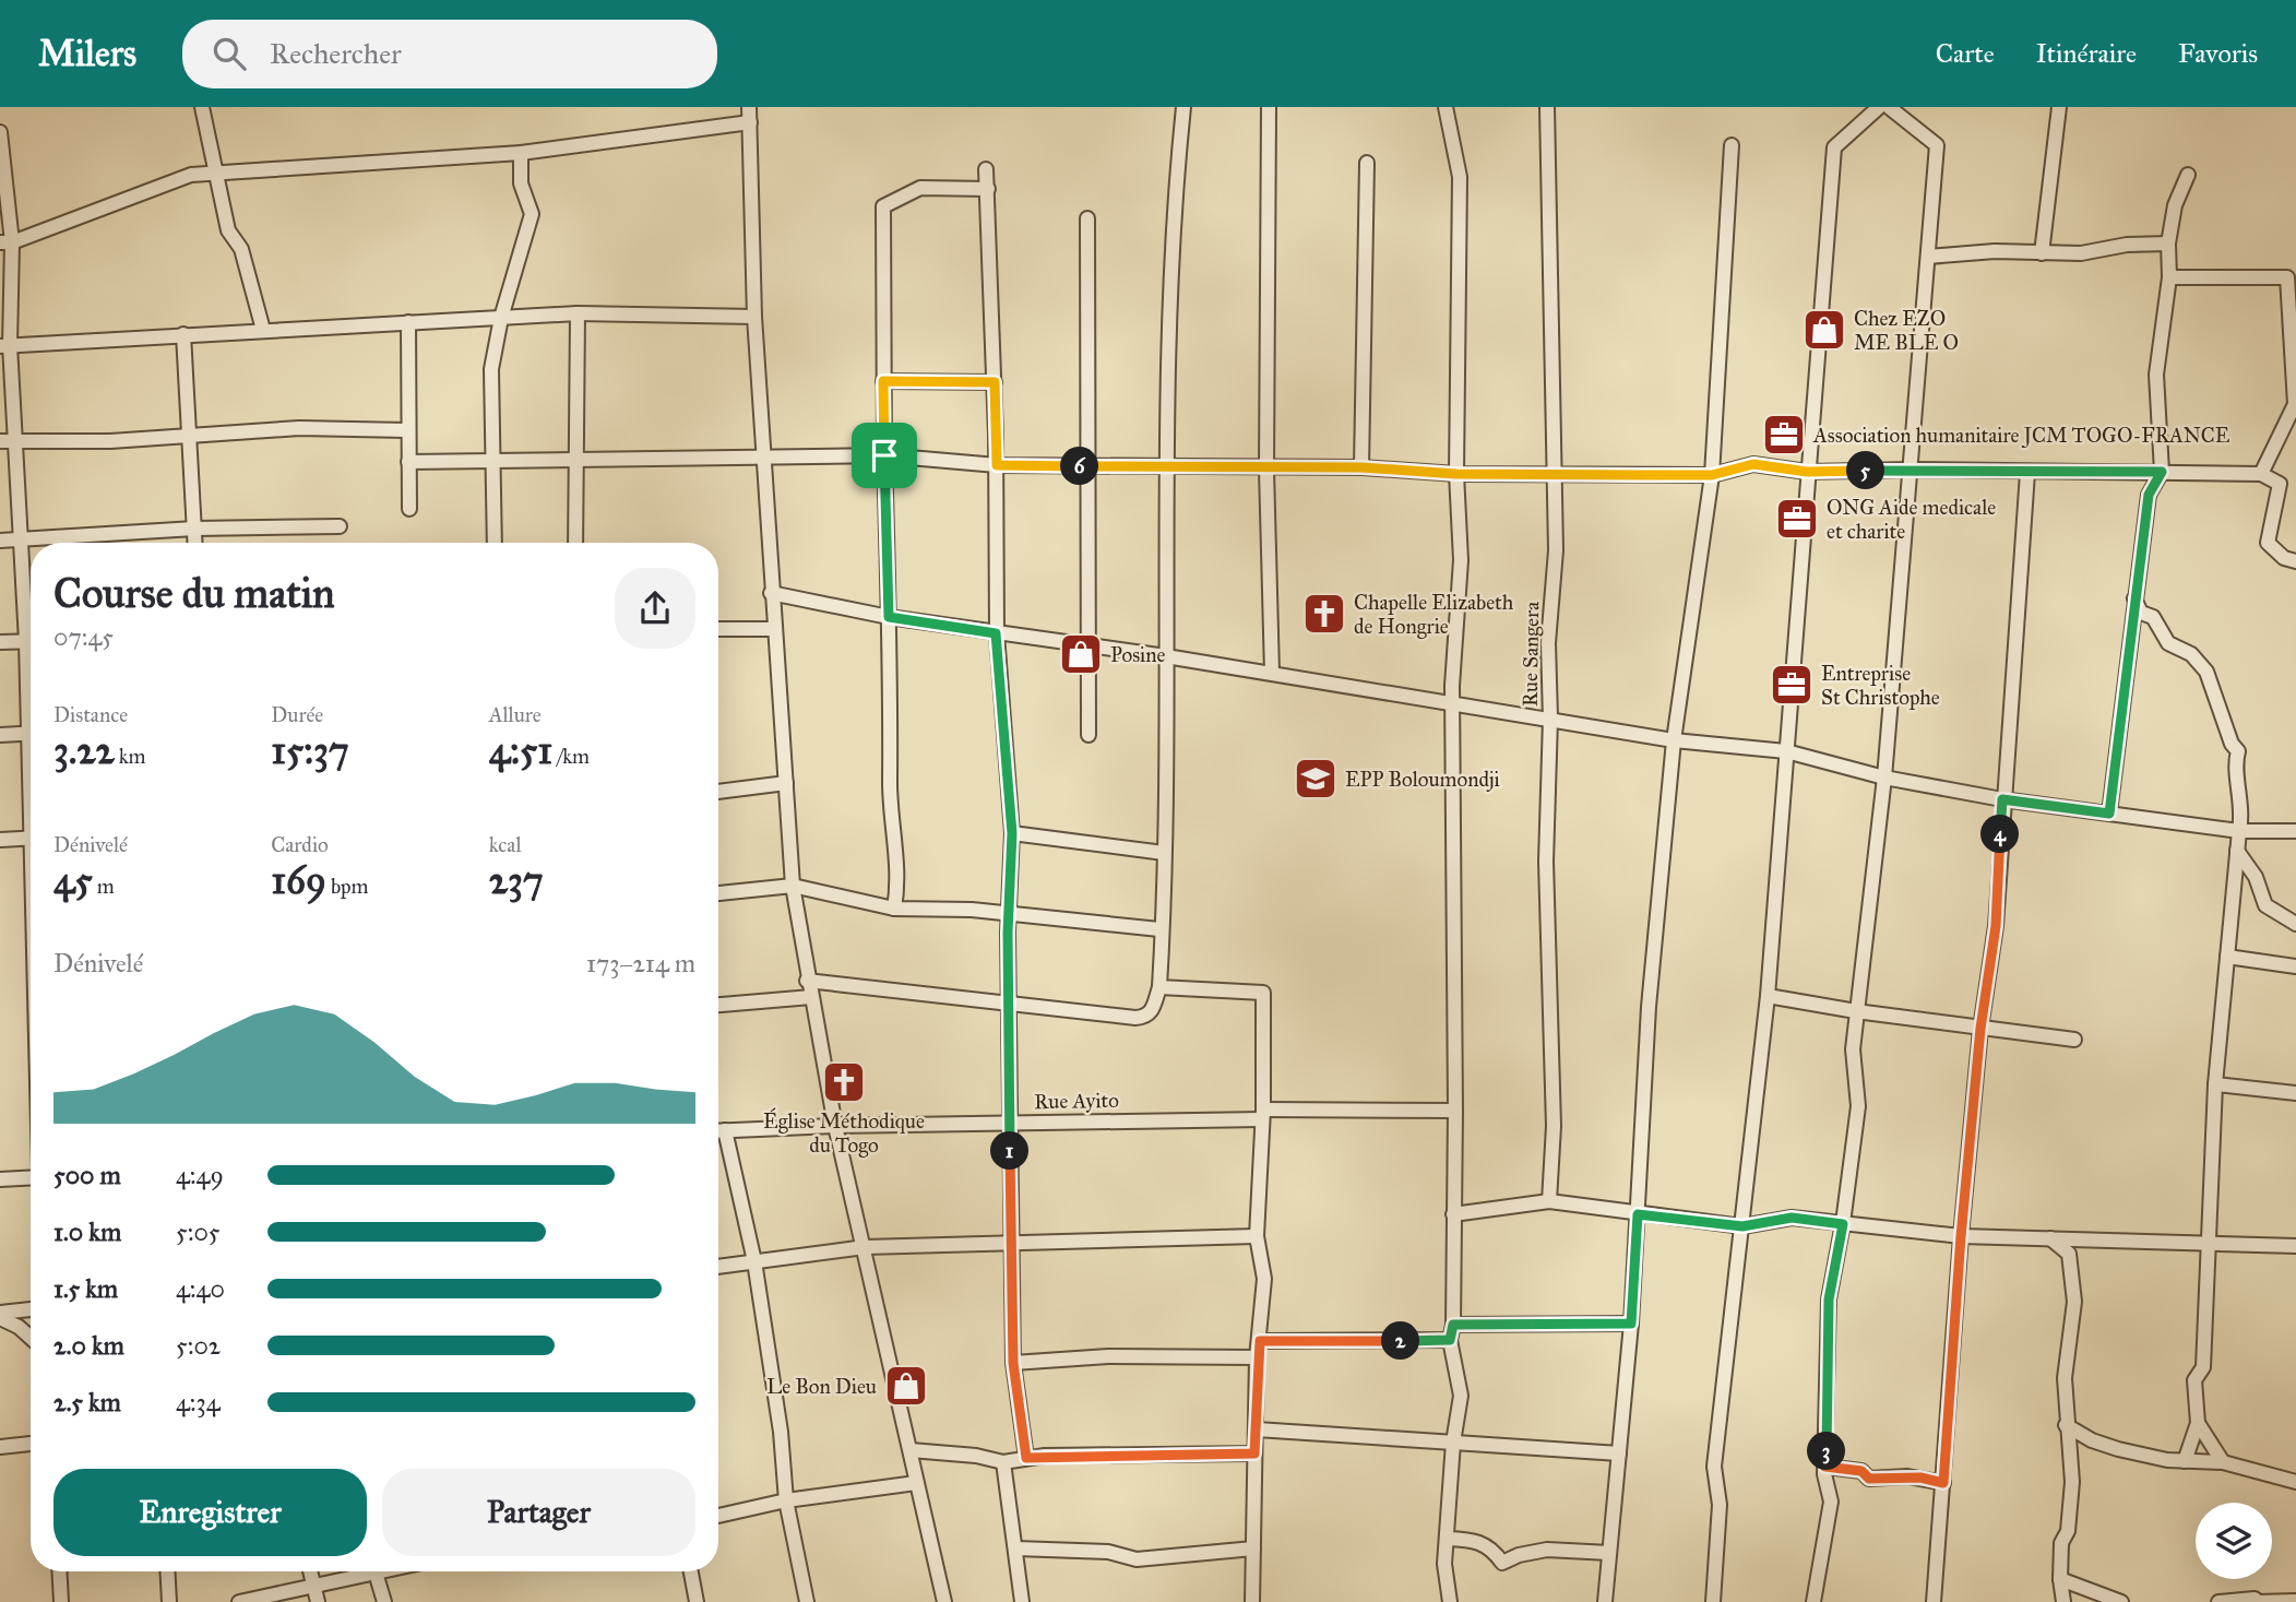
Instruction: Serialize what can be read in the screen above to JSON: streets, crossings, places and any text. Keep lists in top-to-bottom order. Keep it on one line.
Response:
{"streets":{"street":["Rue Sangera","Rue Ayito"]},"places":{"shop":["Chez EZO ME BLE O","Posine","Le Bon Dieu"],"office":["Association humanitaire JCM TOGO-FRANCE","ONG Aide medicale et charite","Entreprise St Christophe"],"church":["Chapelle Elizabeth de Hongrie","Église Méthodique du Togo"],"school or university":["EPP Boloumondji"]},"page":{"header":"Milers","search":"Rechercher","nav":["Carte","Itinéraire","Favoris"],"pins":["6","5","4","1","2","3"],"heading":["Course du matin","07:45"],"stats":[["Distance","3.22 km"],["Durée","15:37"],["Allure","4:51 /km"],["Dénivelé","45 m"],["Cardio","169 bpm"],["kcal","237"]],"chart":["Dénivelé","173–214 m"],"list":[{"name":"500 m","note":"4:49"},{"name":"1.0 km","note":"5:05"},{"name":"1.5 km","note":"4:40"},{"name":"2.0 km","note":"5:02"},{"name":"2.5 km","note":"4:34"}],"buttons":["Enregistrer","Partager"]}}
